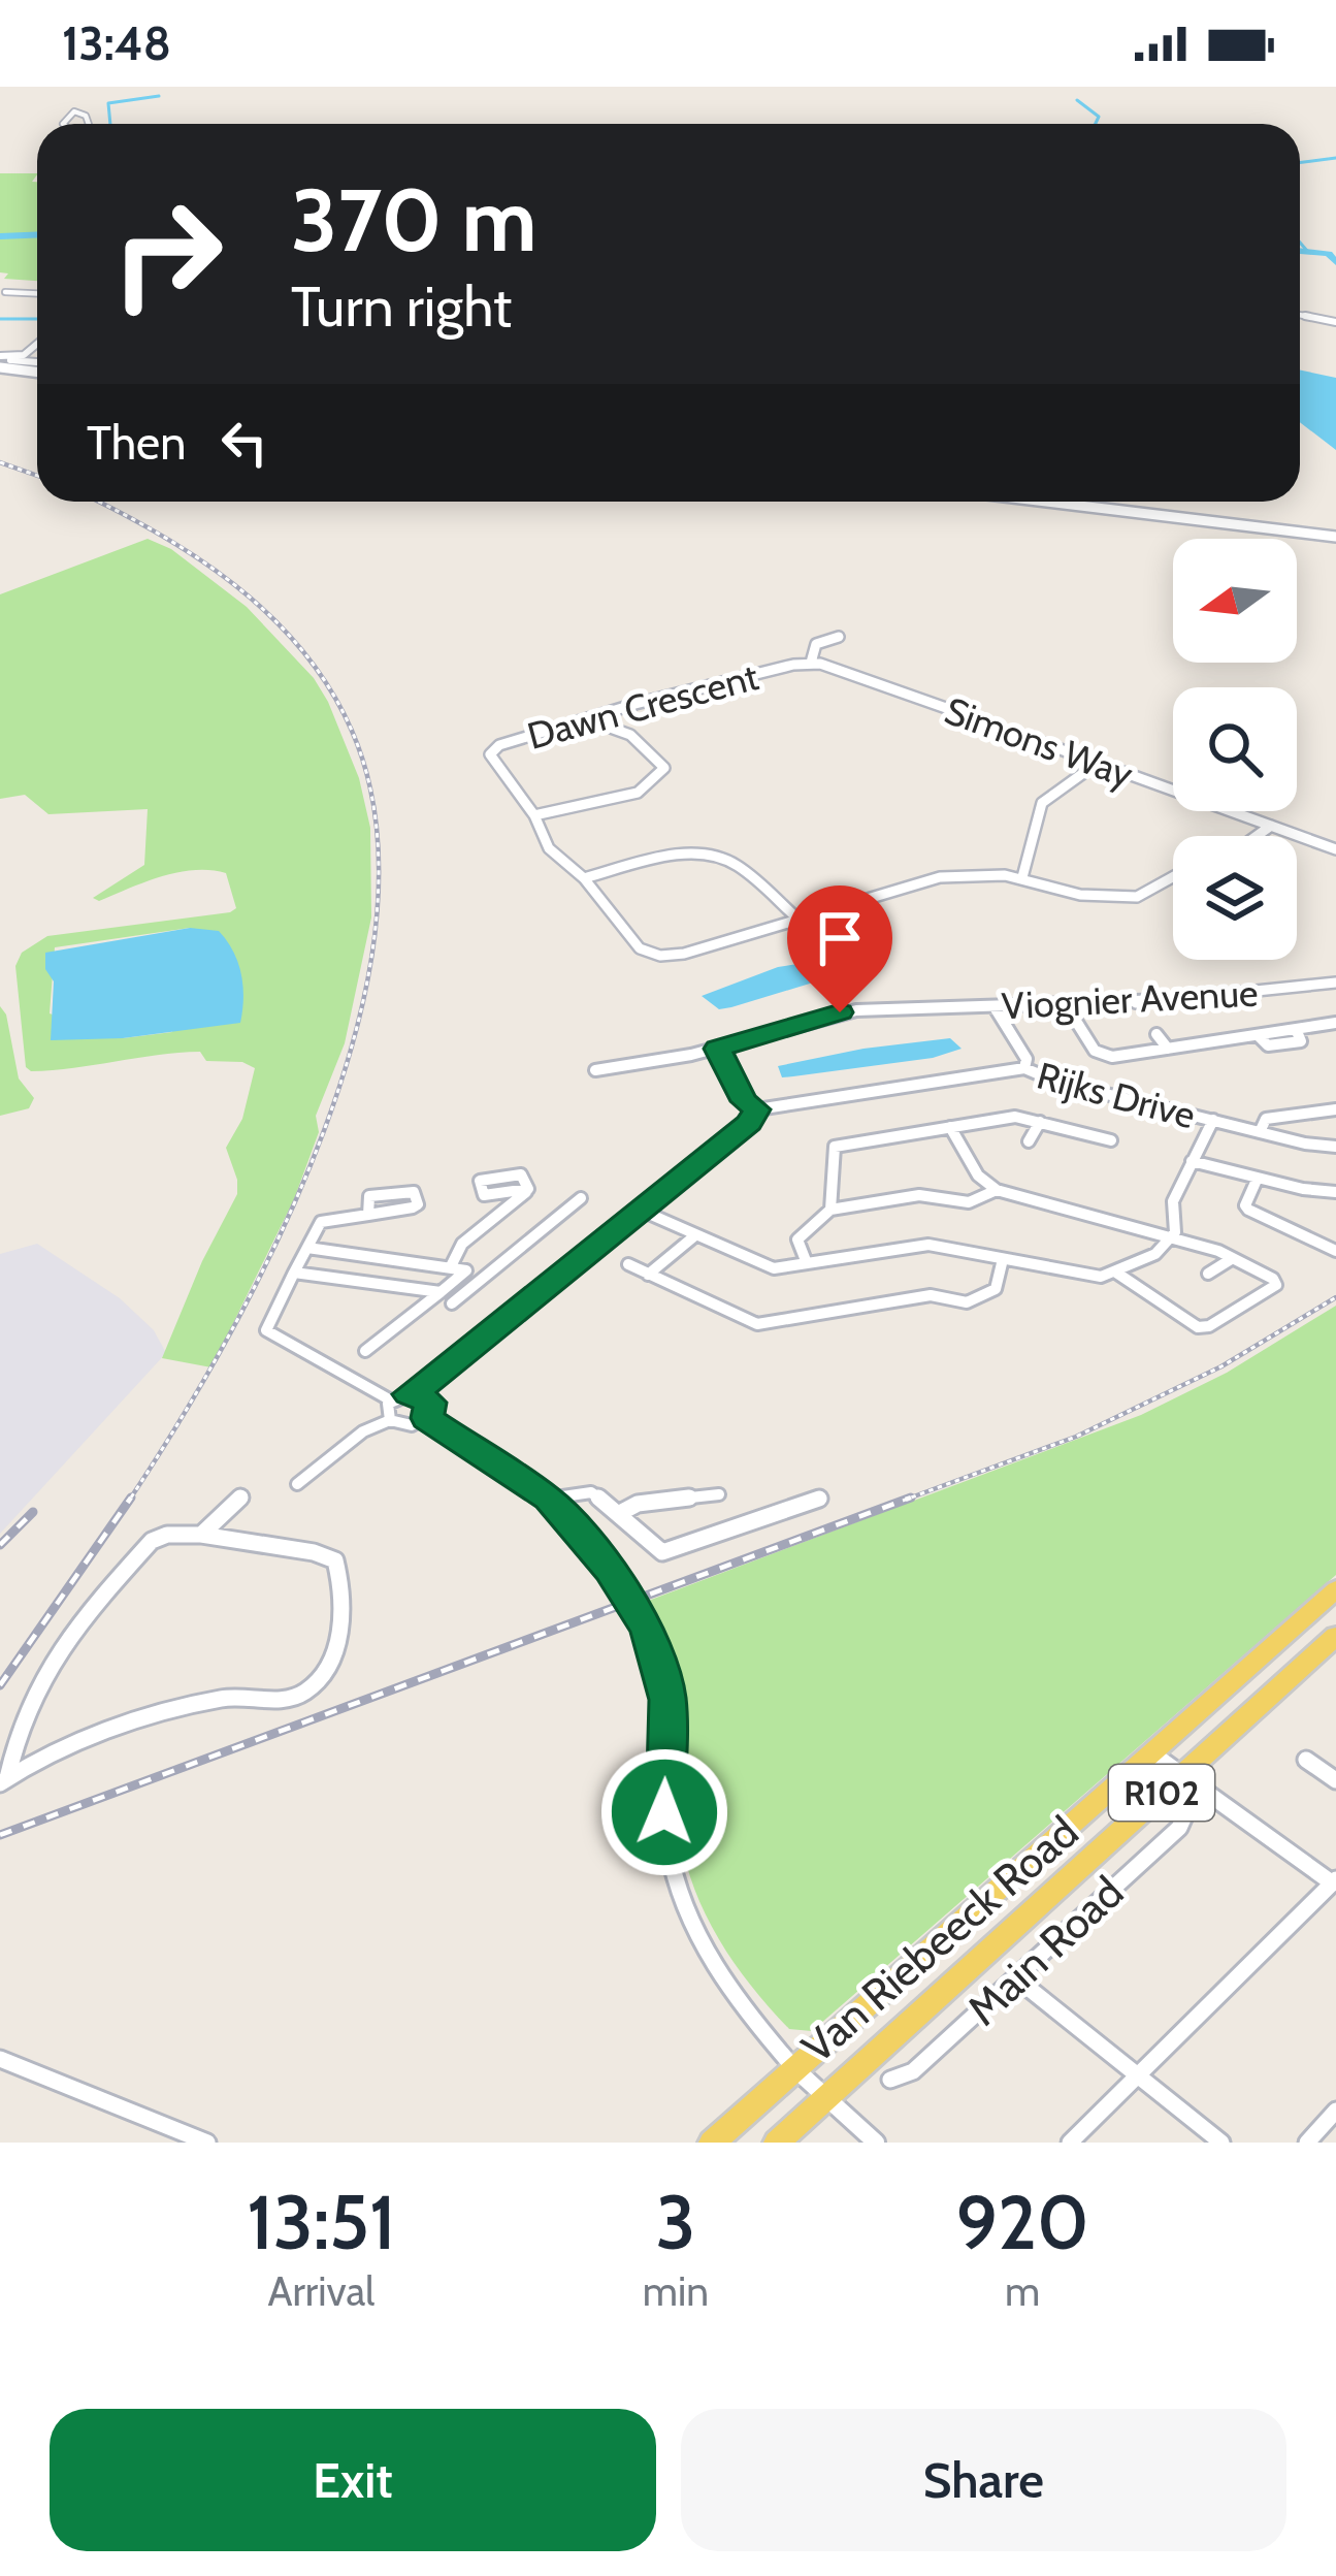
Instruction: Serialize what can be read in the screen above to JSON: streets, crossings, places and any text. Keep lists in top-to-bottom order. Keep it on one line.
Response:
{"streets":{"main road":["R102","Van Riebeeck Road"],"street":["Dawn Crescent","Simons Way","Viognier Avenue","Rijks Drive","Main Road"]},"crossings":[["Dawn Crescent","Simons Way"]],"north":"left","page":{"status":"13:48","turn":["370 m","Turn right"],"then":"Then","eta":["13:51","Arrival","3","min","920","m"],"buttons":["Exit","Share"]}}
